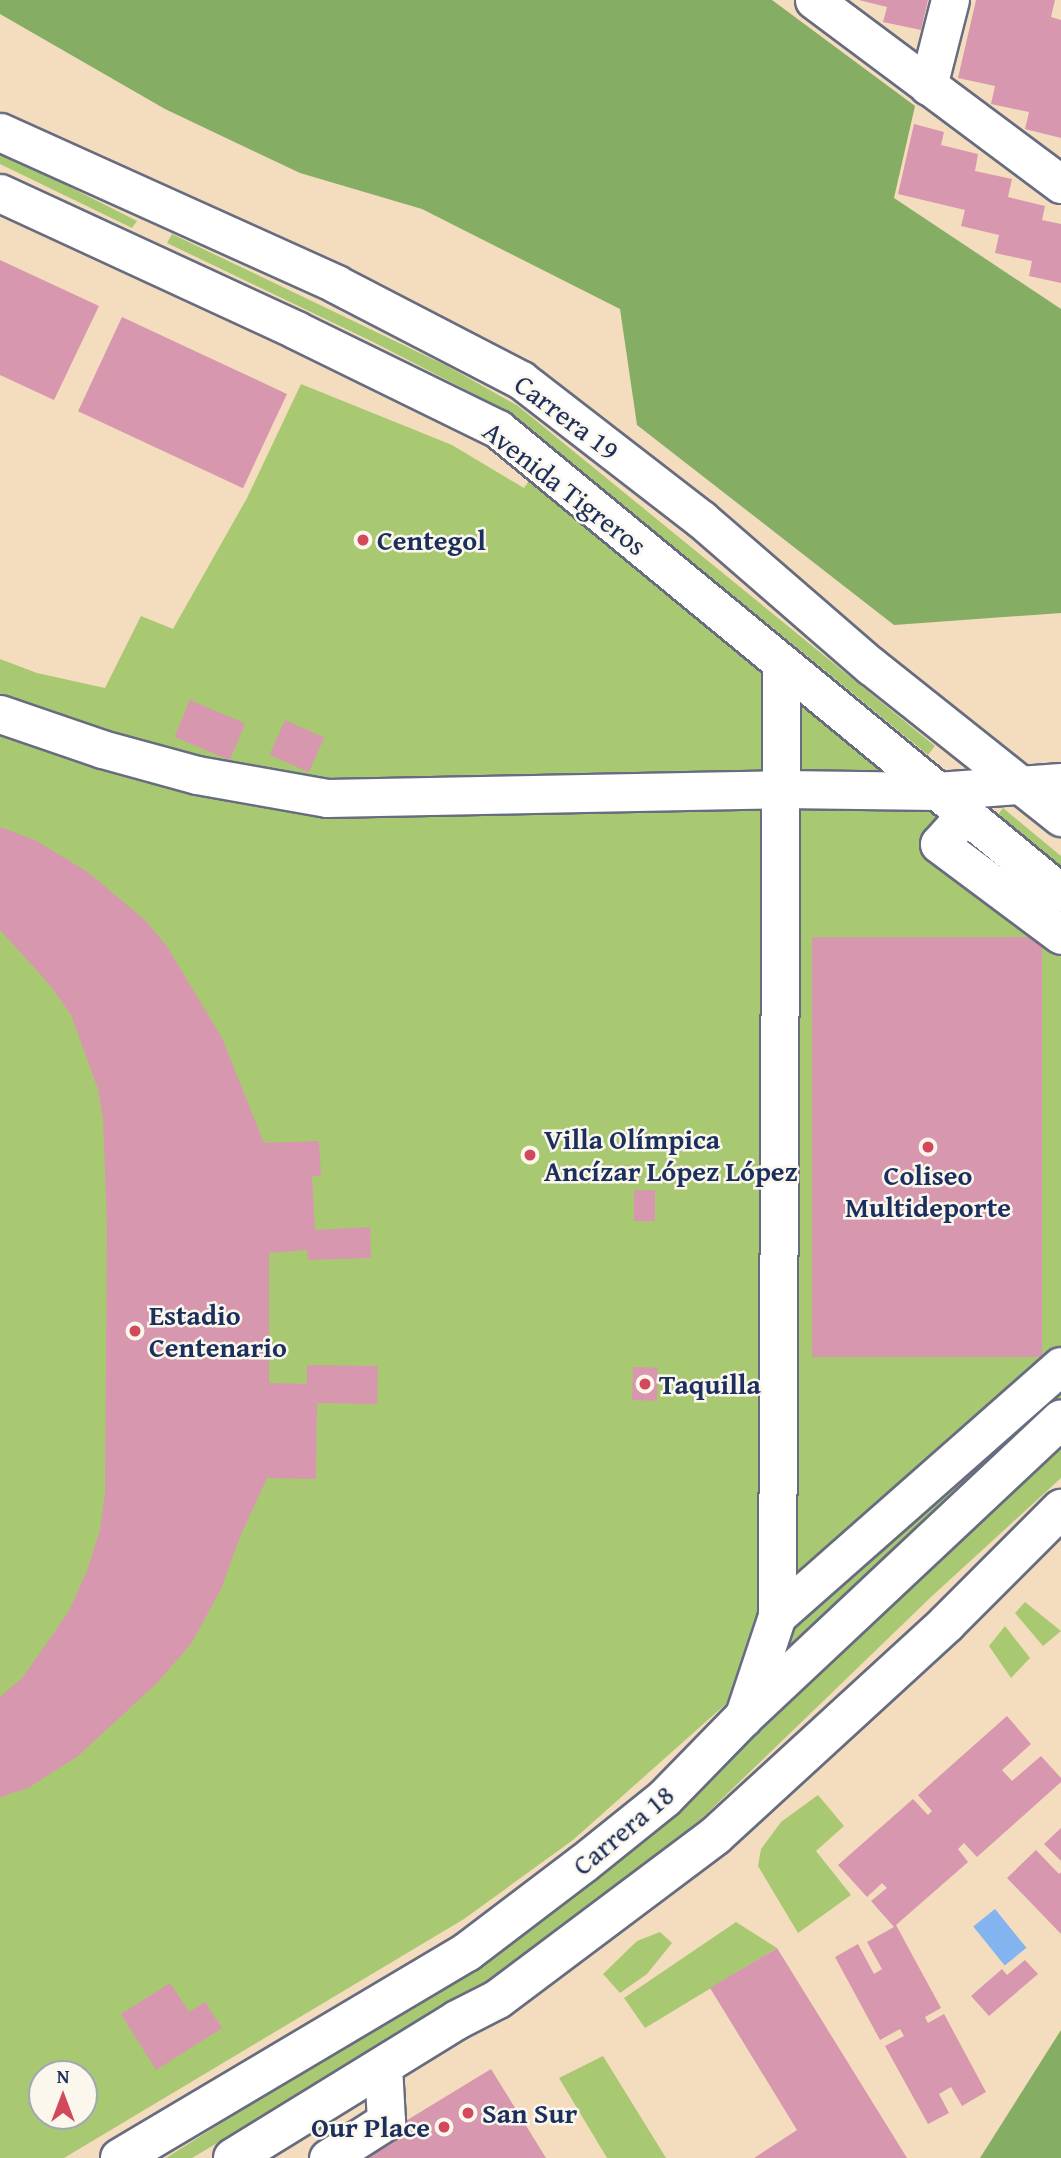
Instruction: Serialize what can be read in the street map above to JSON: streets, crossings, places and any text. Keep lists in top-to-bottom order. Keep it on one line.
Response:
{"streets":{"main road":["Carrera 18"],"street":["Carrera 19","Avenida Tigreros"]},"places":["Centegol","Coliseo Multideporte","Villa Olímpica Ancízar López López","Estadio Centenario","Taquilla","San Sur","Our Place"],"north":"top"}
